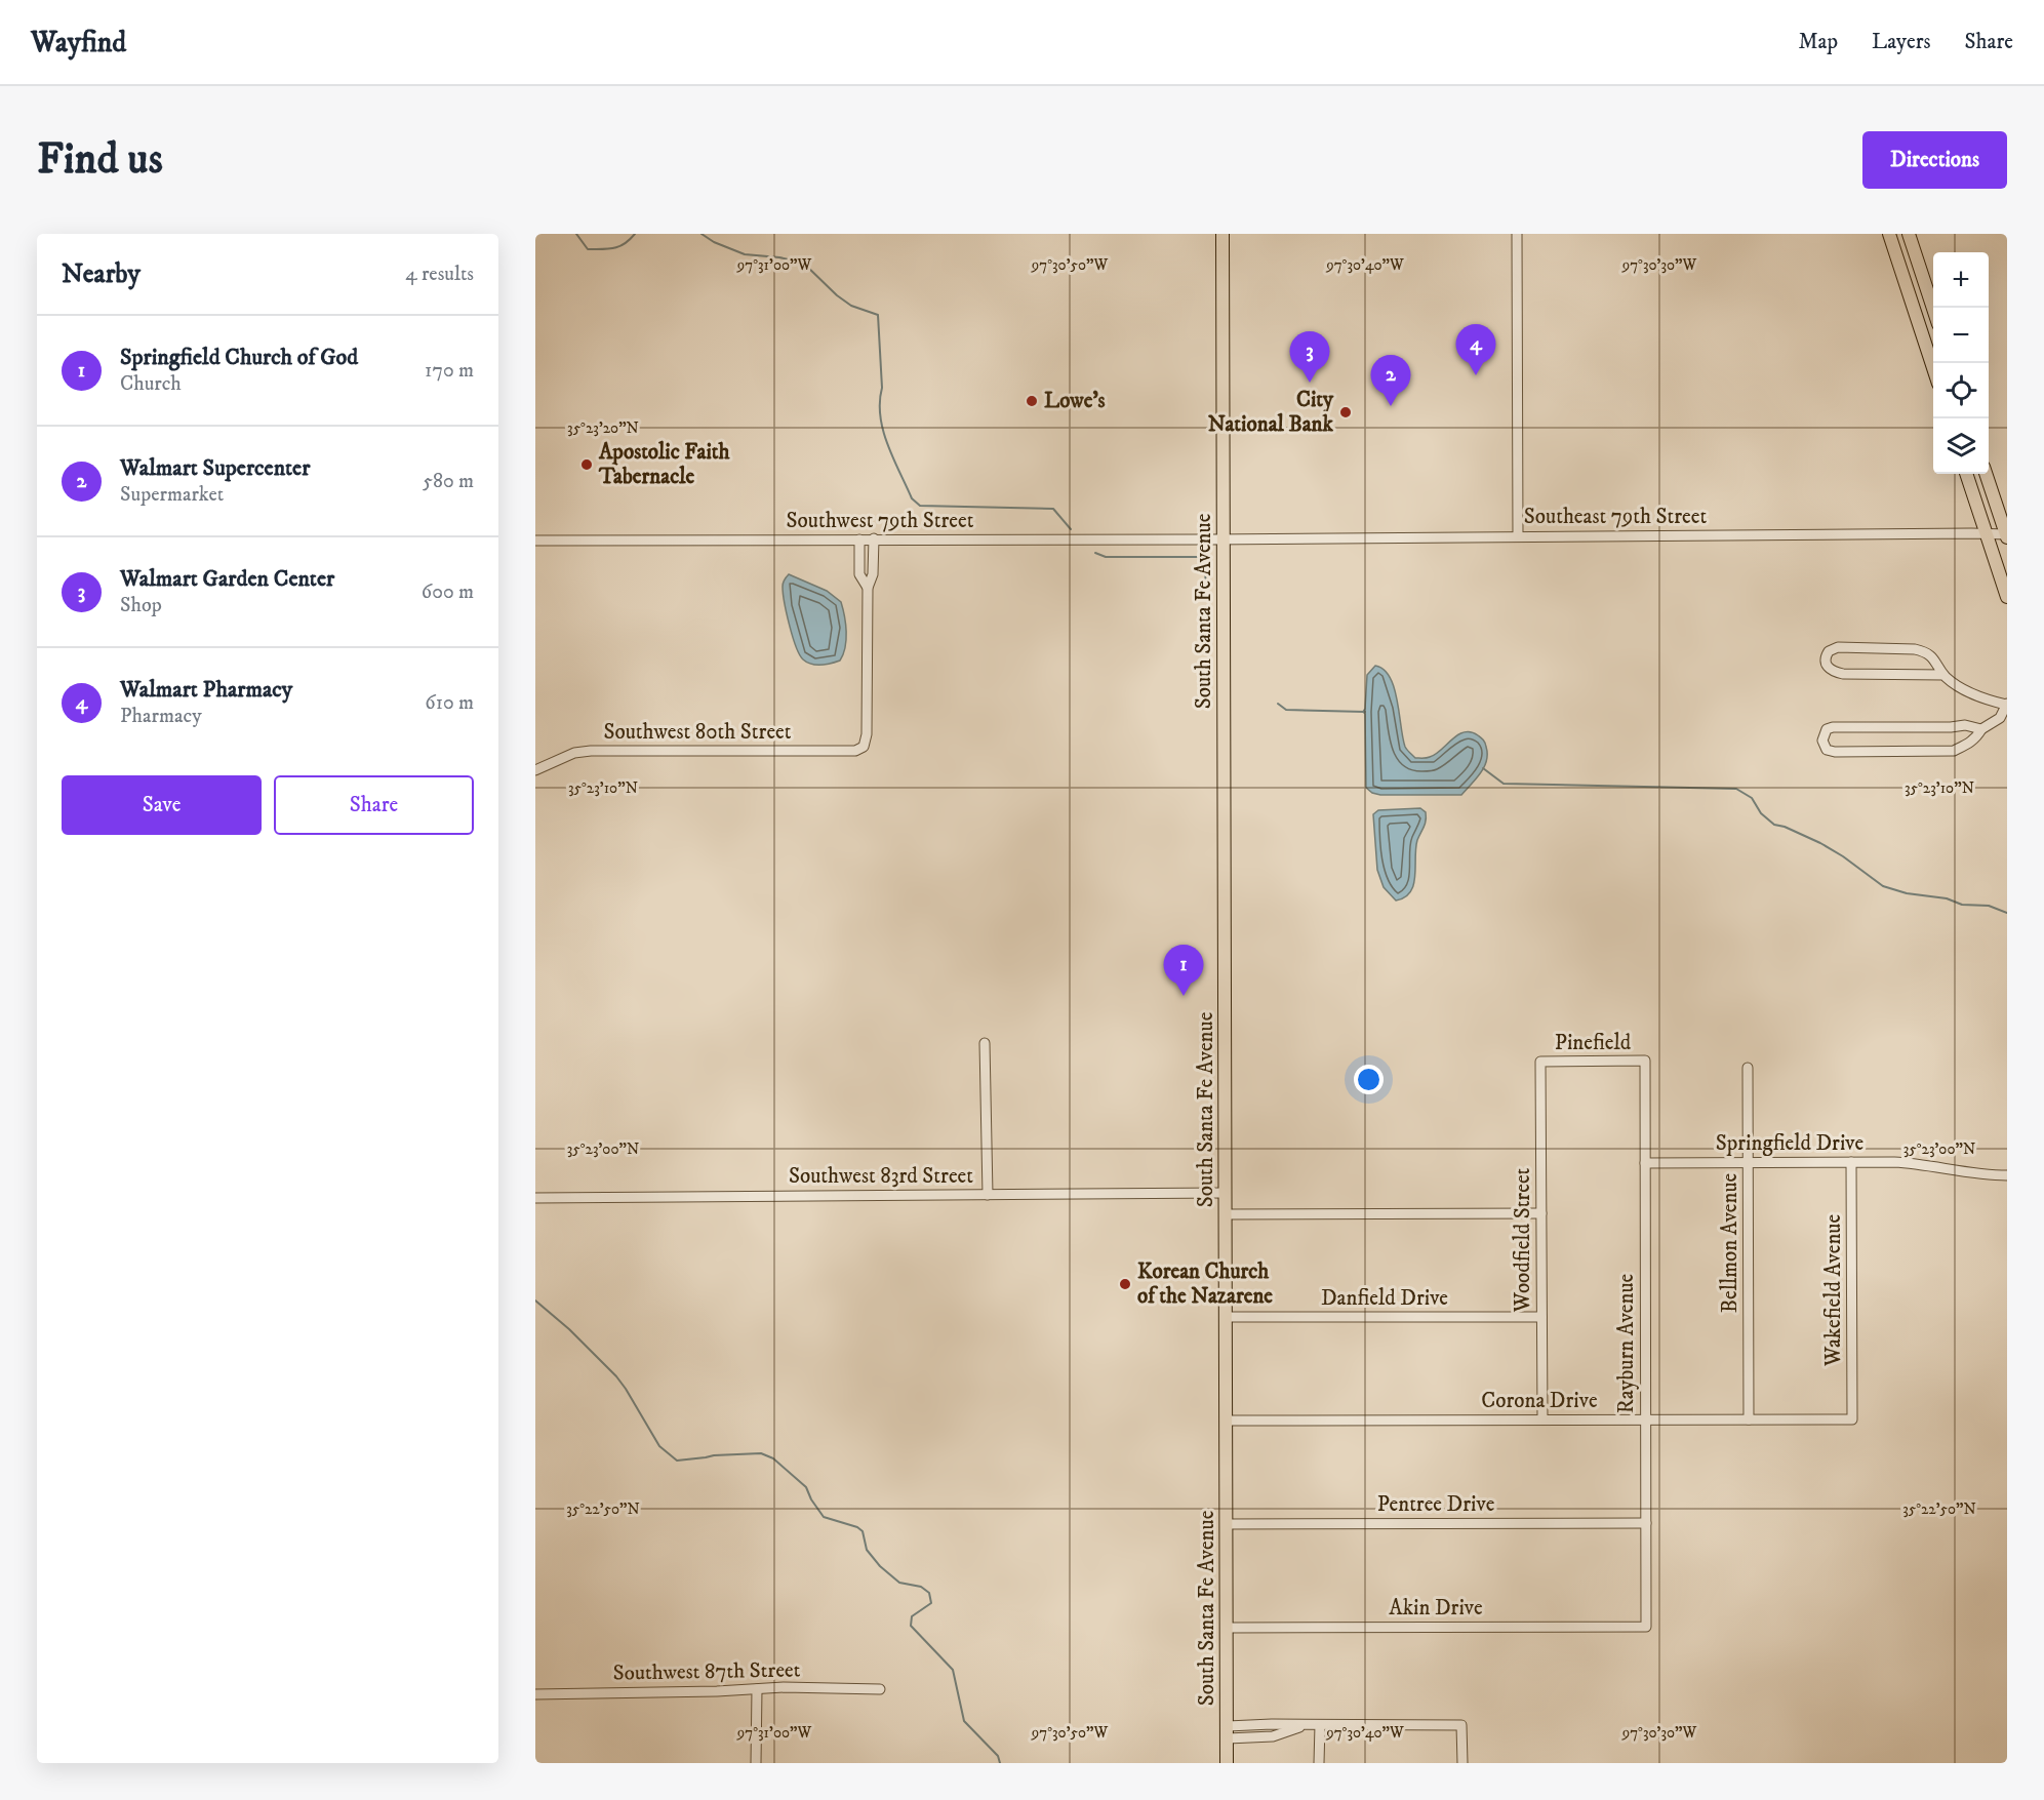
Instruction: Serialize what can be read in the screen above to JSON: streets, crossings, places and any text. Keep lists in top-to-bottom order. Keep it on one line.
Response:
{"streets":{"main road":["South Santa Fe Avenue"],"street":["Southeast 79th Street","Southwest 79th Street","Southwest 80th Street","Pinefield","Springfield Drive","Southwest 83rd Street","Woodfield Street","Bellmon Avenue","Wakefield Avenue","Danfield Drive","Rayburn Avenue","Corona Drive","Pentree Drive","Akin Drive","Southwest 87th Street"]},"crossings":[["Southeast 79th Street","Southwest 79th Street"],["Southeast 79th Street","South Santa Fe Avenue"],["Southwest 79th Street","South Santa Fe Avenue"],["South Santa Fe Avenue","Southwest 83rd Street"],["South Santa Fe Avenue","Danfield Drive"],["South Santa Fe Avenue","Corona Drive"],["South Santa Fe Avenue","Pentree Drive"],["South Santa Fe Avenue","Akin Drive"],["Pinefield","Woodfield Street"],["Pinefield","Rayburn Avenue"],["Springfield Drive","Bellmon Avenue"],["Springfield Drive","Wakefield Avenue"],["Springfield Drive","Rayburn Avenue"],["Woodfield Street","Danfield Drive"],["Woodfield Street","Corona Drive"],["Bellmon Avenue","Corona Drive"],["Wakefield Avenue","Corona Drive"],["Rayburn Avenue","Corona Drive"],["Rayburn Avenue","Pentree Drive"],["Rayburn Avenue","Akin Drive"]],"places":["Lowe's","City National Bank","Apostolic Faith Tabernacle","Korean Church of the Nazarene"],"page":{"header":"Wayfind","nav":["Map","Layers","Share"],"buttons":["Directions",["Save","Share"]],"title":"Find us","heading":["Nearby","4 results"],"map_buttons":["+","−"],"list":[{"mark":"1","name":"Springfield Church of God","note":"Church","value":"170 m"},{"mark":"2","name":"Walmart Supercenter","note":"Supermarket","value":"580 m"},{"mark":"3","name":"Walmart Garden Center","note":"Shop","value":"600 m"},{"mark":"4","name":"Walmart Pharmacy","note":"Pharmacy","value":"610 m"}],"pins":["4","3","2","1"]},"coordinates":["97°31'00\"W","97°30'50\"W","97°30'40\"W","97°30'30\"W","35°23'20\"N","35°23'10\"N","35°23'00\"N","35°22'50\"N"]}
